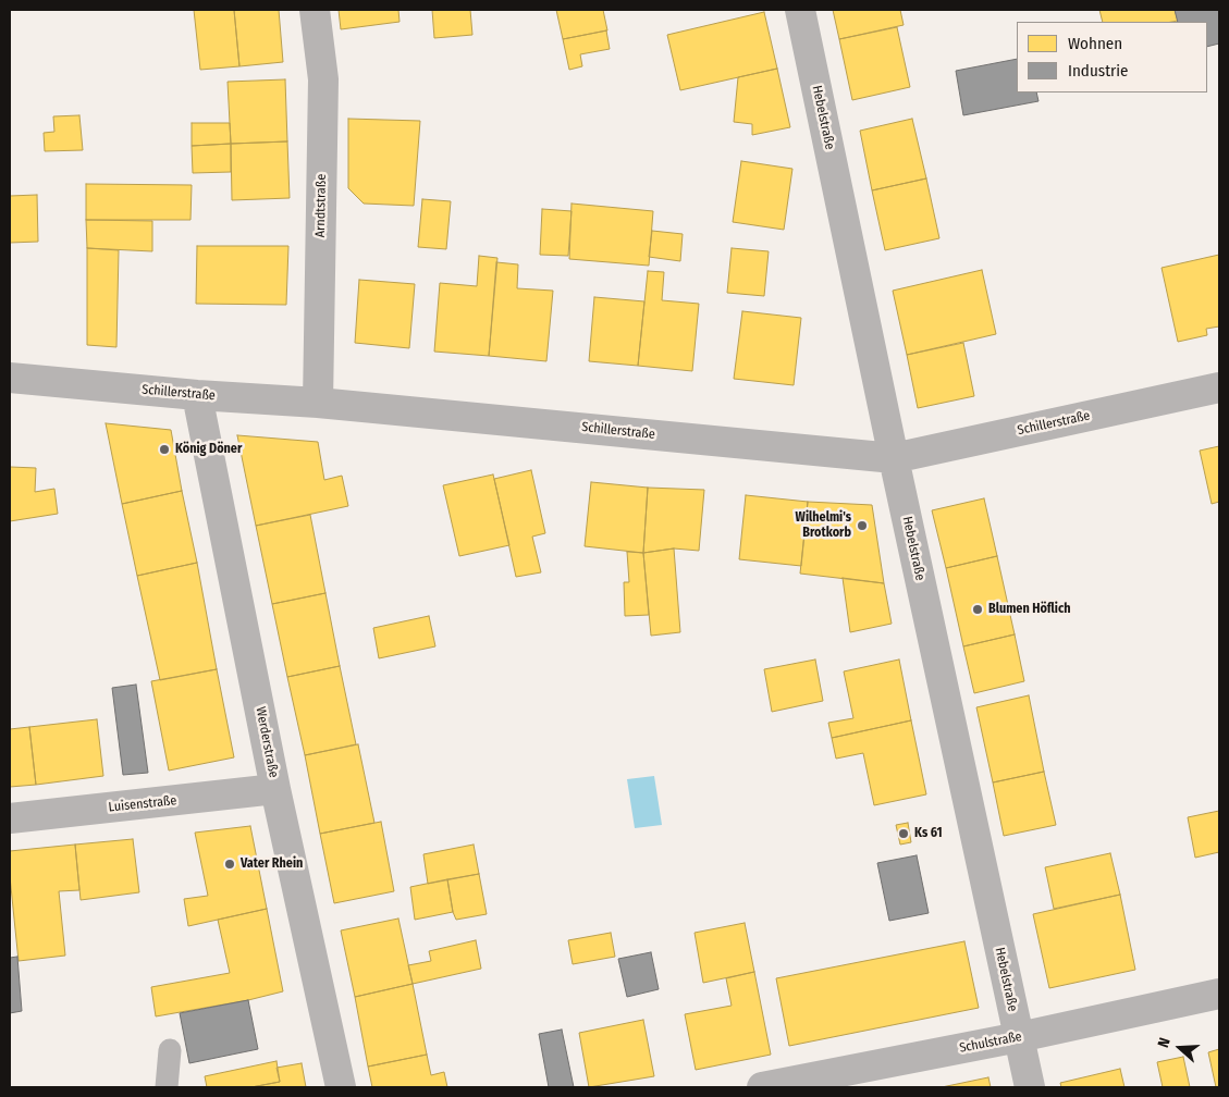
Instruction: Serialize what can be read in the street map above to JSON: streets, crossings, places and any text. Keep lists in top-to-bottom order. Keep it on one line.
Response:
{"streets":{"street":["Hebelstraße","Arndtstraße","Schillerstraße","Werderstraße","Luisenstraße","Schulstraße"]},"crossings":[["Hebelstraße","Schillerstraße"],["Hebelstraße","Schulstraße"],["Arndtstraße","Schillerstraße"],["Schillerstraße","Werderstraße"],["Werderstraße","Luisenstraße"]],"places":["König Döner","Wilhelmi's Brotkorb","Blumen Höflich","Ks 61","Vater Rhein"],"legend":["Wohnen","Industrie"],"north":"left"}
